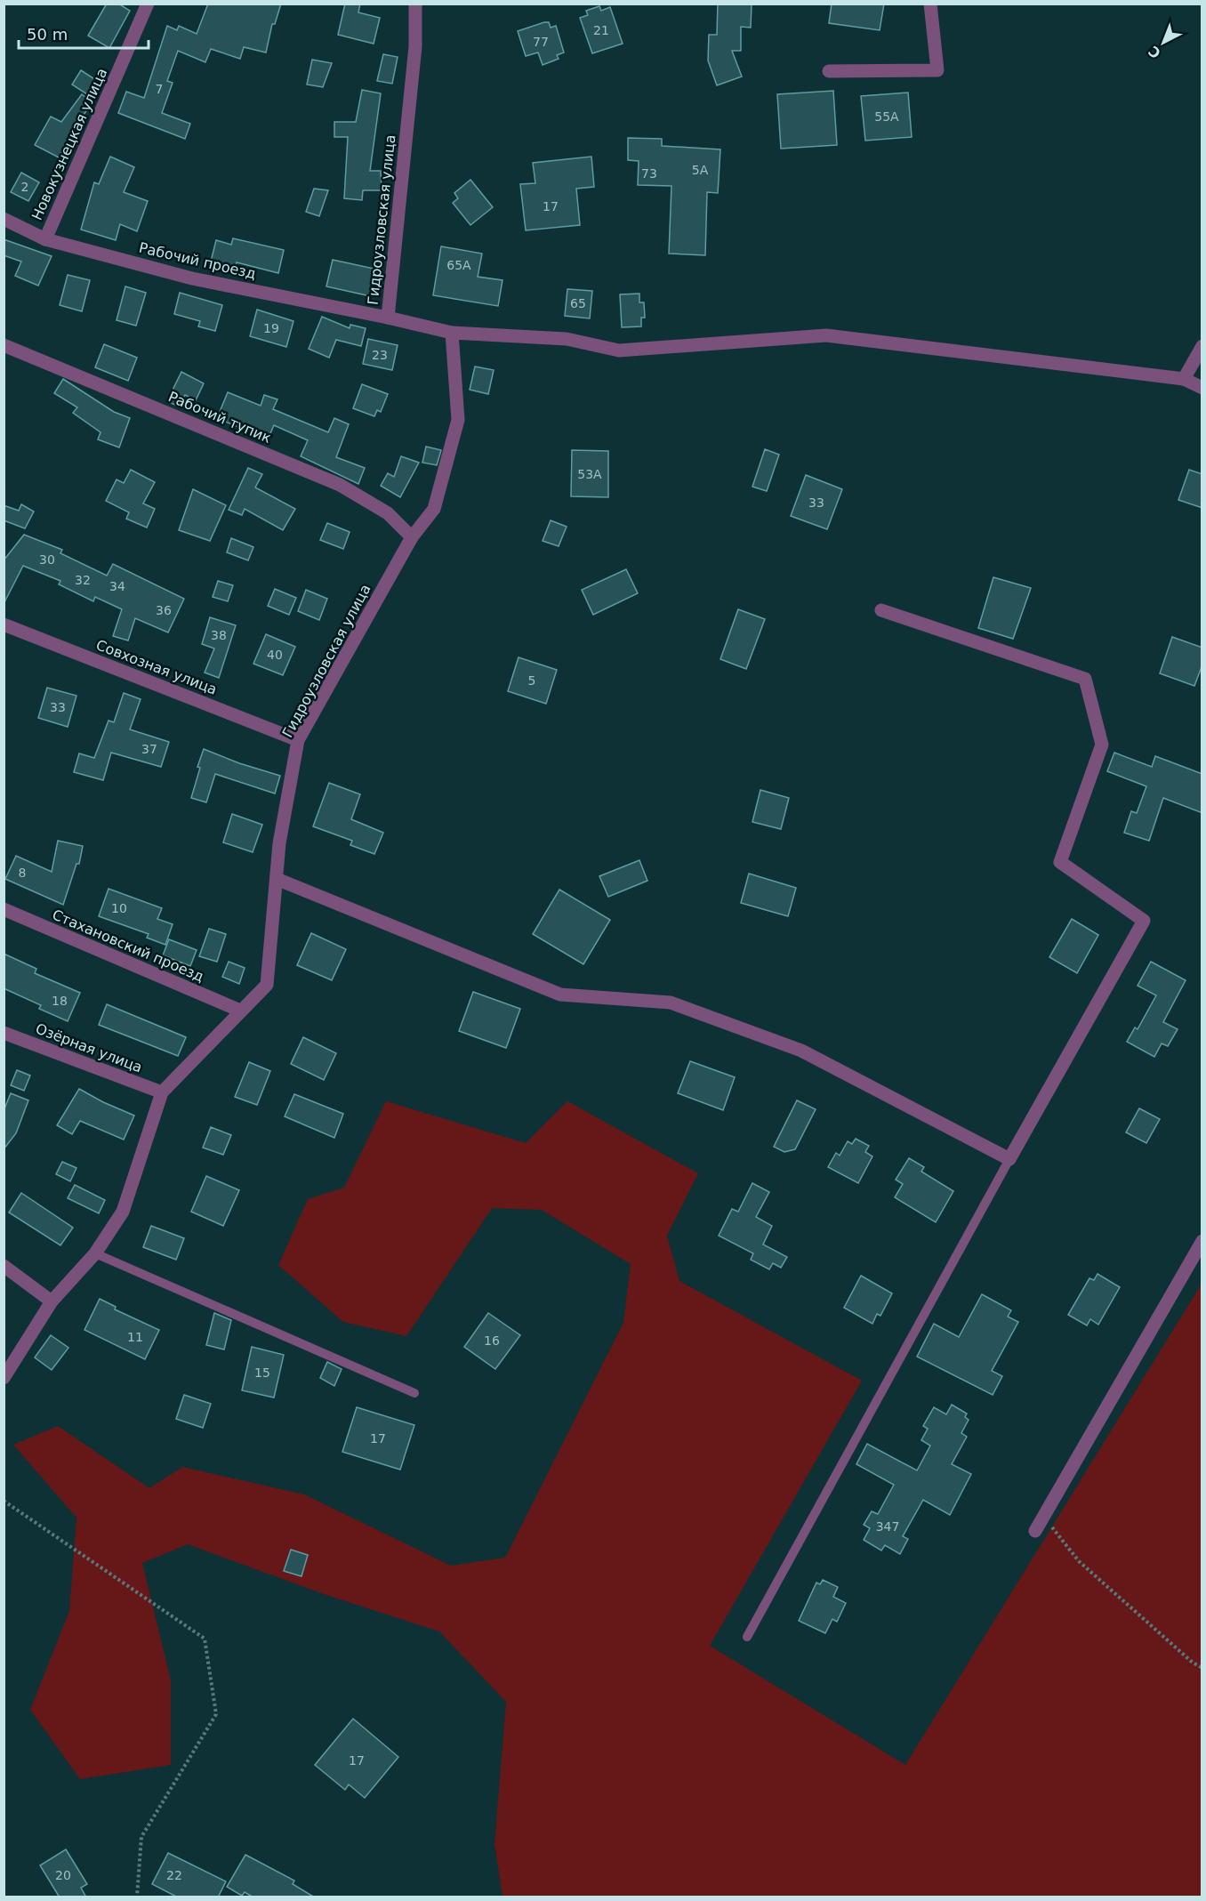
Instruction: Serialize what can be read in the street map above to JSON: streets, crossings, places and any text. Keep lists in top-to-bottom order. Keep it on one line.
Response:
{"streets":{"street":["Новокузнецкая улица","Гидроузловская улица","Рабочий проезд","Рабочий тупик","Совхозная улица","Стахановский проезд","Озёрная улица"]},"crossings":[["Новокузнецкая улица","Рабочий проезд"],["Гидроузловская улица","Рабочий проезд"],["Гидроузловская улица","Рабочий тупик"],["Гидроузловская улица","Совхозная улица"],["Гидроузловская улица","Стахановский проезд"],["Гидроузловская улица","Озёрная улица"]],"house_numbers":["21","77","7","55А","5А","73","2","17","65А","65","19","23","53А","33","30","32","34","36","38","40","5","33","37","8","10","18","11","16","15","17","347","17","20","22"],"scale_bar":"50 m","north":"bottom left"}
